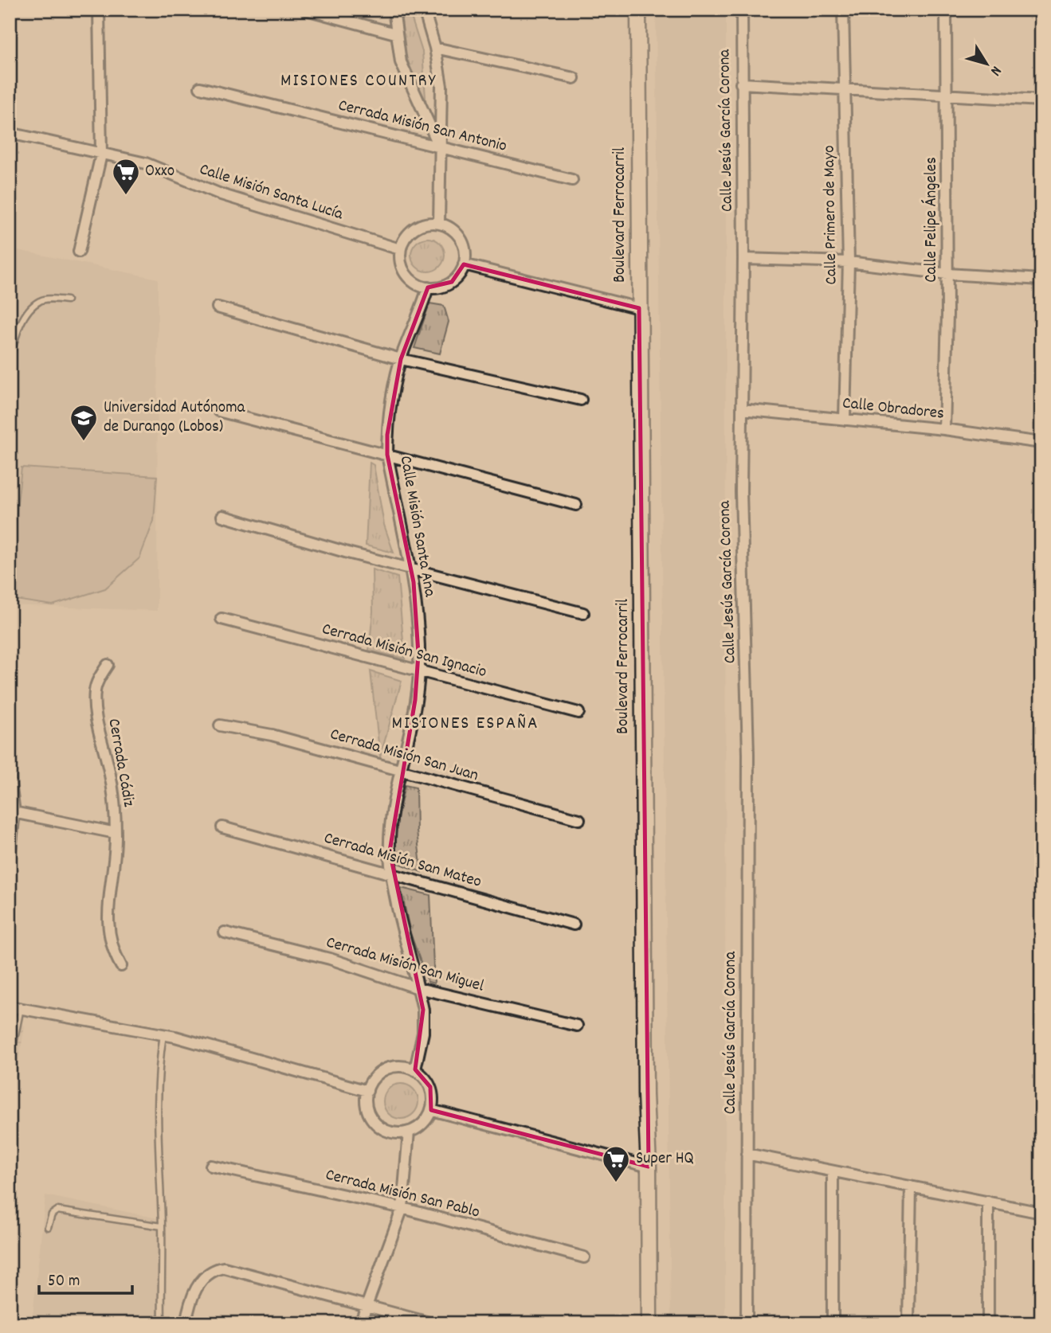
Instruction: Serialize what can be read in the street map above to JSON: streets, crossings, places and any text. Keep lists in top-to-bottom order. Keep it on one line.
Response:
{"streets":{"main road":["Boulevard Ferrocarril"],"street":["Cerrada Misión San Antonio","Calle Jesús García Corona","Calle Misión Santa Lucía","Calle Primero de Mayo","Calle Felipe Ángeles","Calle Obradores","Calle Misión Santa Ana","Cerrada Misión San Ignacio","Cerrada Misión San Juan","Cerrada Cádiz","Cerrada Misión San Mateo","Cerrada Misión San Miguel","Cerrada Misión San Pablo"]},"crossings":[["Calle Jesús García Corona","Calle Obradores"],["Calle Misión Santa Lucía","Calle Misión Santa Ana"],["Calle Primero de Mayo","Calle Obradores"],["Calle Felipe Ángeles","Calle Obradores"],["Calle Misión Santa Ana","Cerrada Misión San Ignacio"],["Calle Misión Santa Ana","Cerrada Misión San Juan"],["Calle Misión Santa Ana","Cerrada Misión San Mateo"],["Calle Misión Santa Ana","Cerrada Misión San Miguel"]],"districts":["MISIONES COUNTRY","MISIONES ESPAÑA"],"places":{"supermarket":["Oxxo","Super HQ"],"school or university":["Universidad Autónoma de Durango (Lobos)"]},"scale_bar":"50 m","north":"bottom right"}
